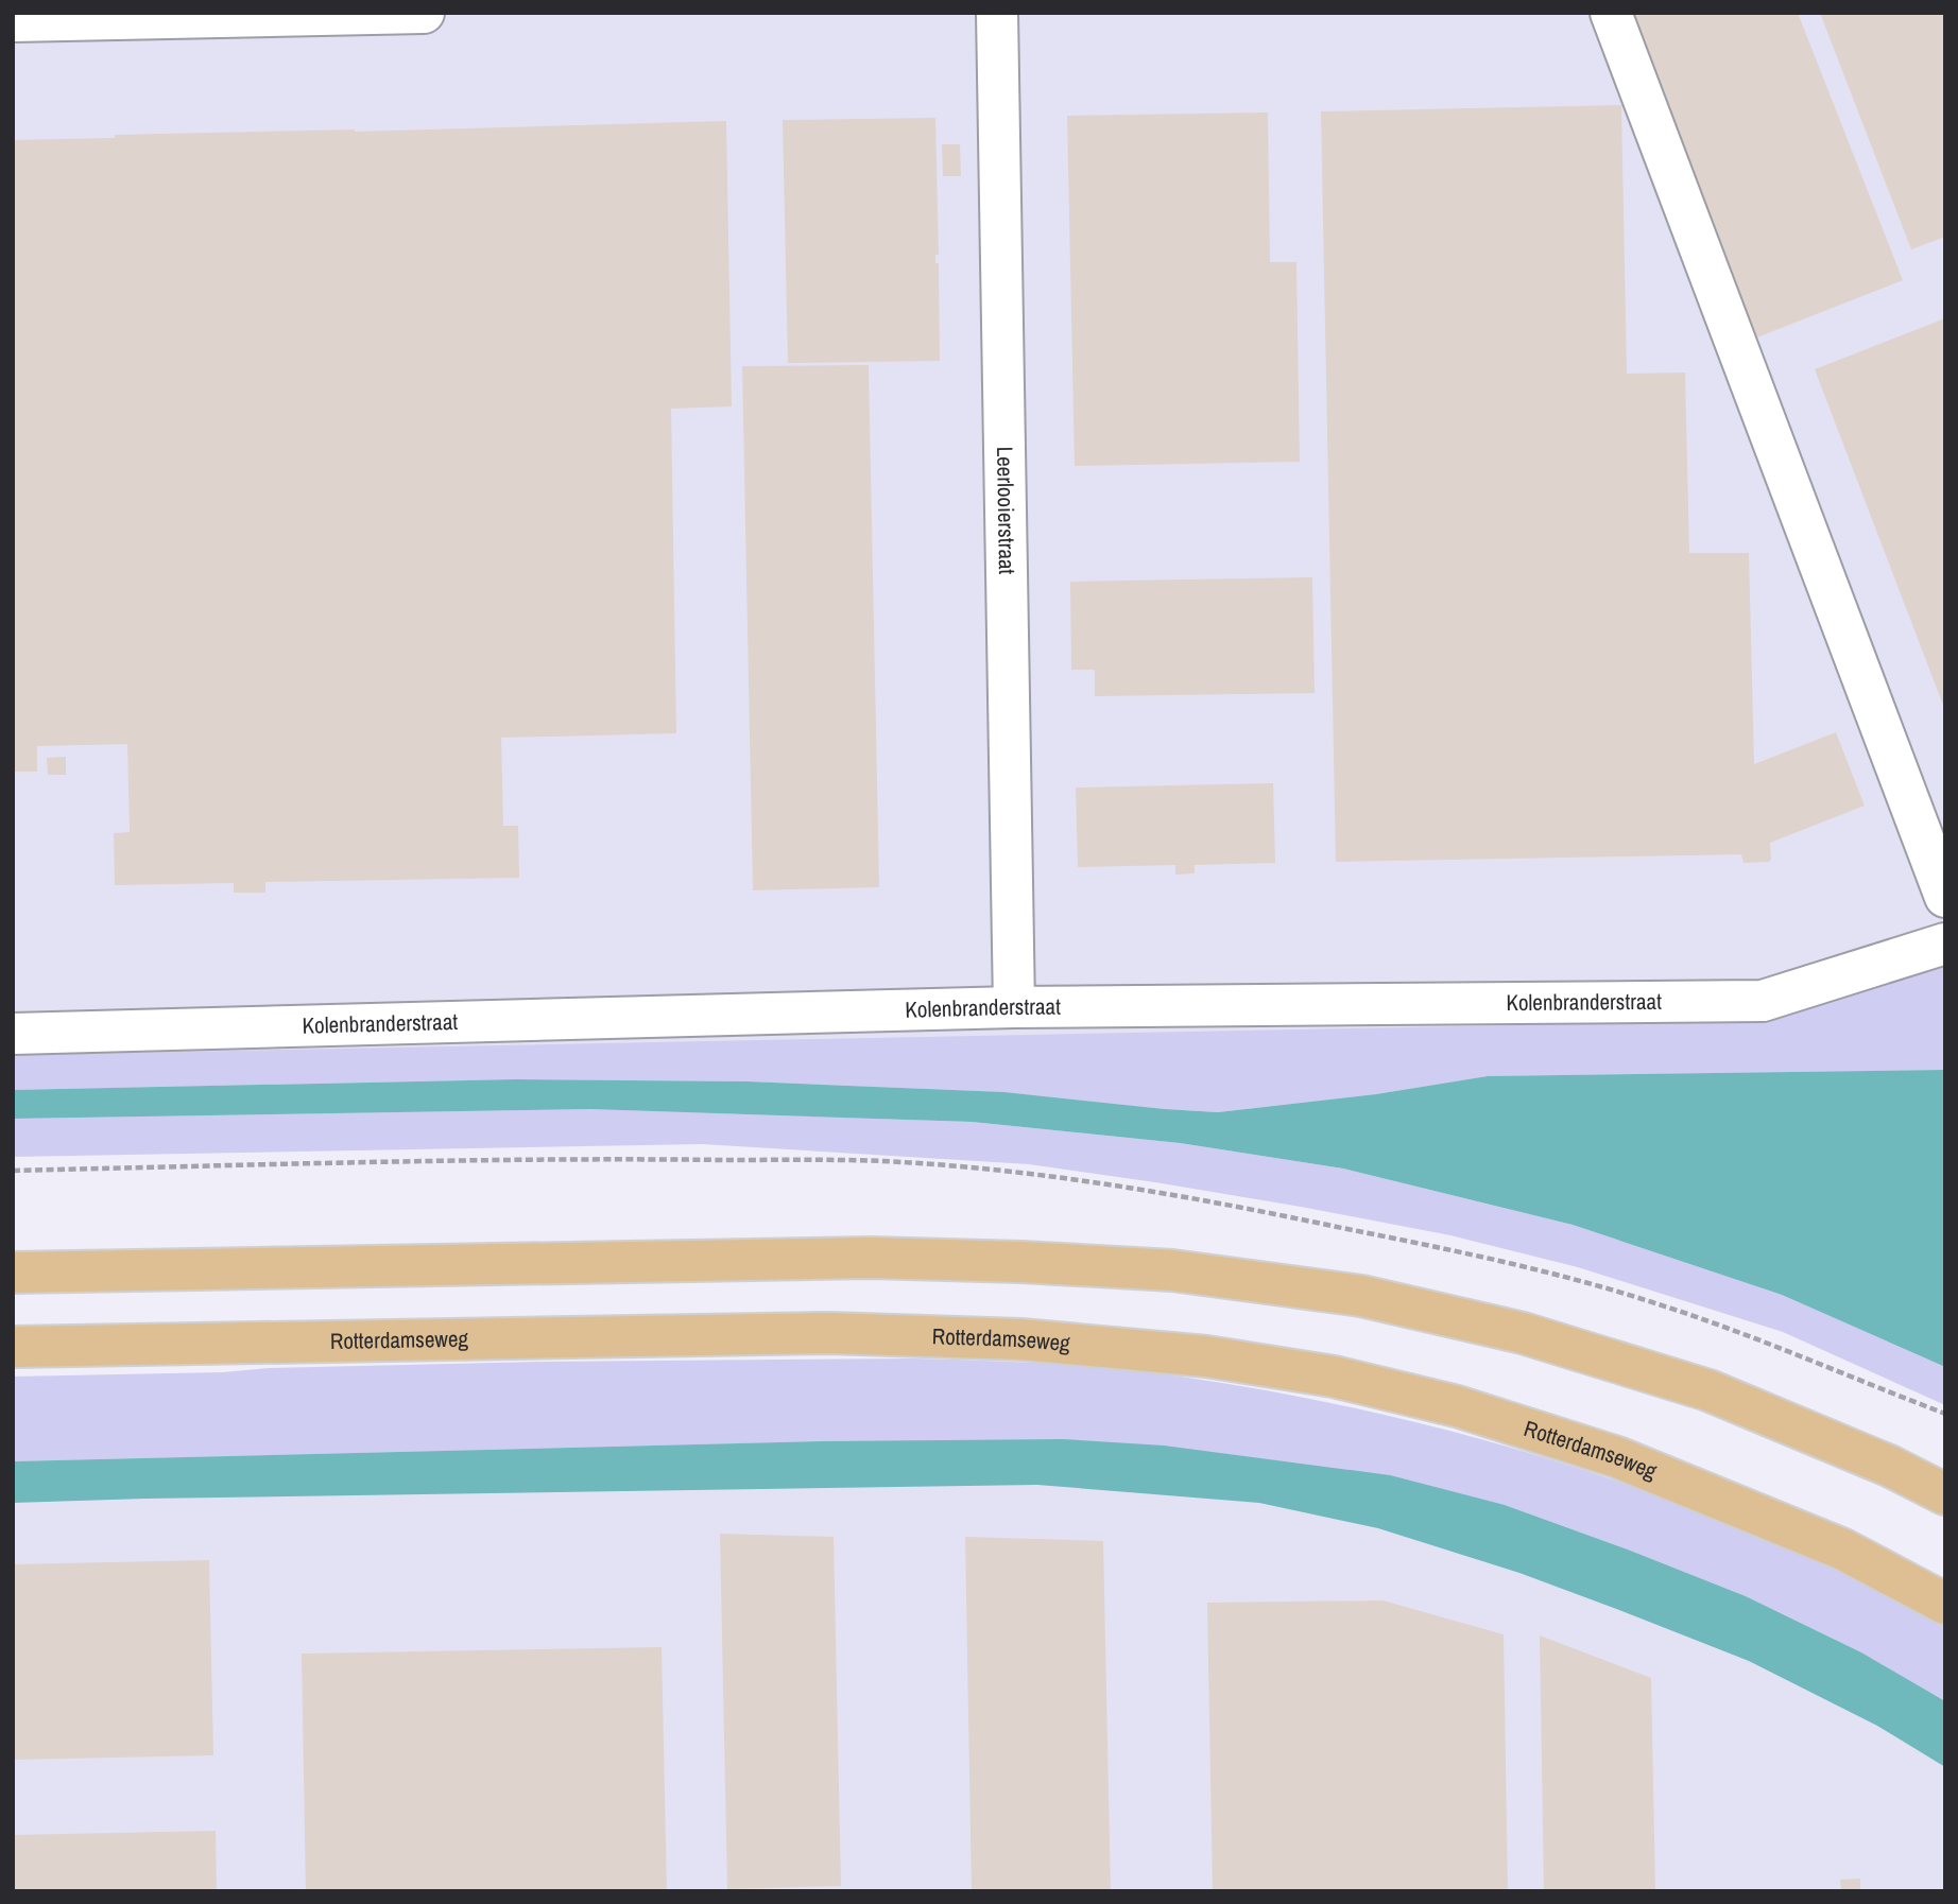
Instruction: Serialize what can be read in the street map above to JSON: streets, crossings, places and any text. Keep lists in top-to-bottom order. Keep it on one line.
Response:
{"streets":{"main road":["Rotterdamseweg"],"street":["Leerlooierstraat","Kolenbranderstraat"]},"crossings":[["Leerlooierstraat","Kolenbranderstraat"]]}
